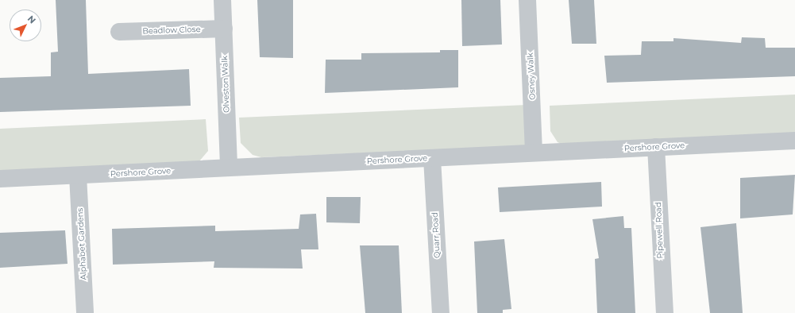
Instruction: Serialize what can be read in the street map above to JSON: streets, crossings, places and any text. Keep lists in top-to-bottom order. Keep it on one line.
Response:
{"streets":{"street":["Beadlow Close","Osney Walk","Olveston Walk","Pershore Grove","Pipewell Road","Quarr Road","Alphabet Gardens"]},"crossings":[["Beadlow Close","Olveston Walk"],["Osney Walk","Pershore Grove"],["Olveston Walk","Pershore Grove"],["Pershore Grove","Pipewell Road"],["Pershore Grove","Quarr Road"],["Pershore Grove","Alphabet Gardens"]],"north":"top right"}
